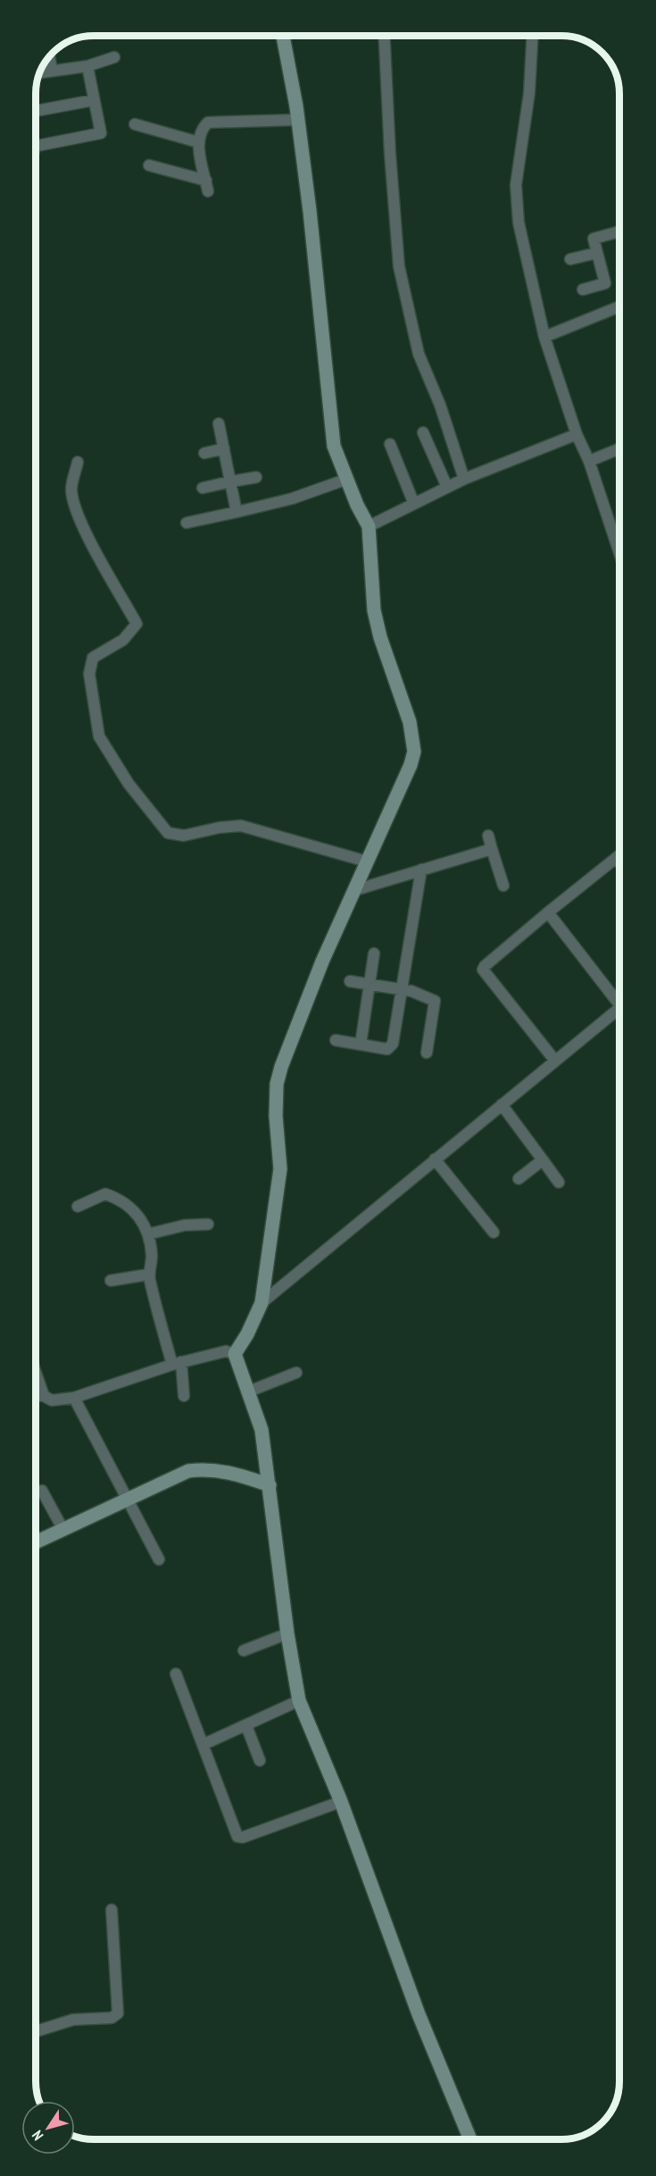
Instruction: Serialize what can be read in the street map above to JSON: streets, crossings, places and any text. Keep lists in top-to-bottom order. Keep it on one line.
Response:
{"north":"bottom left"}
